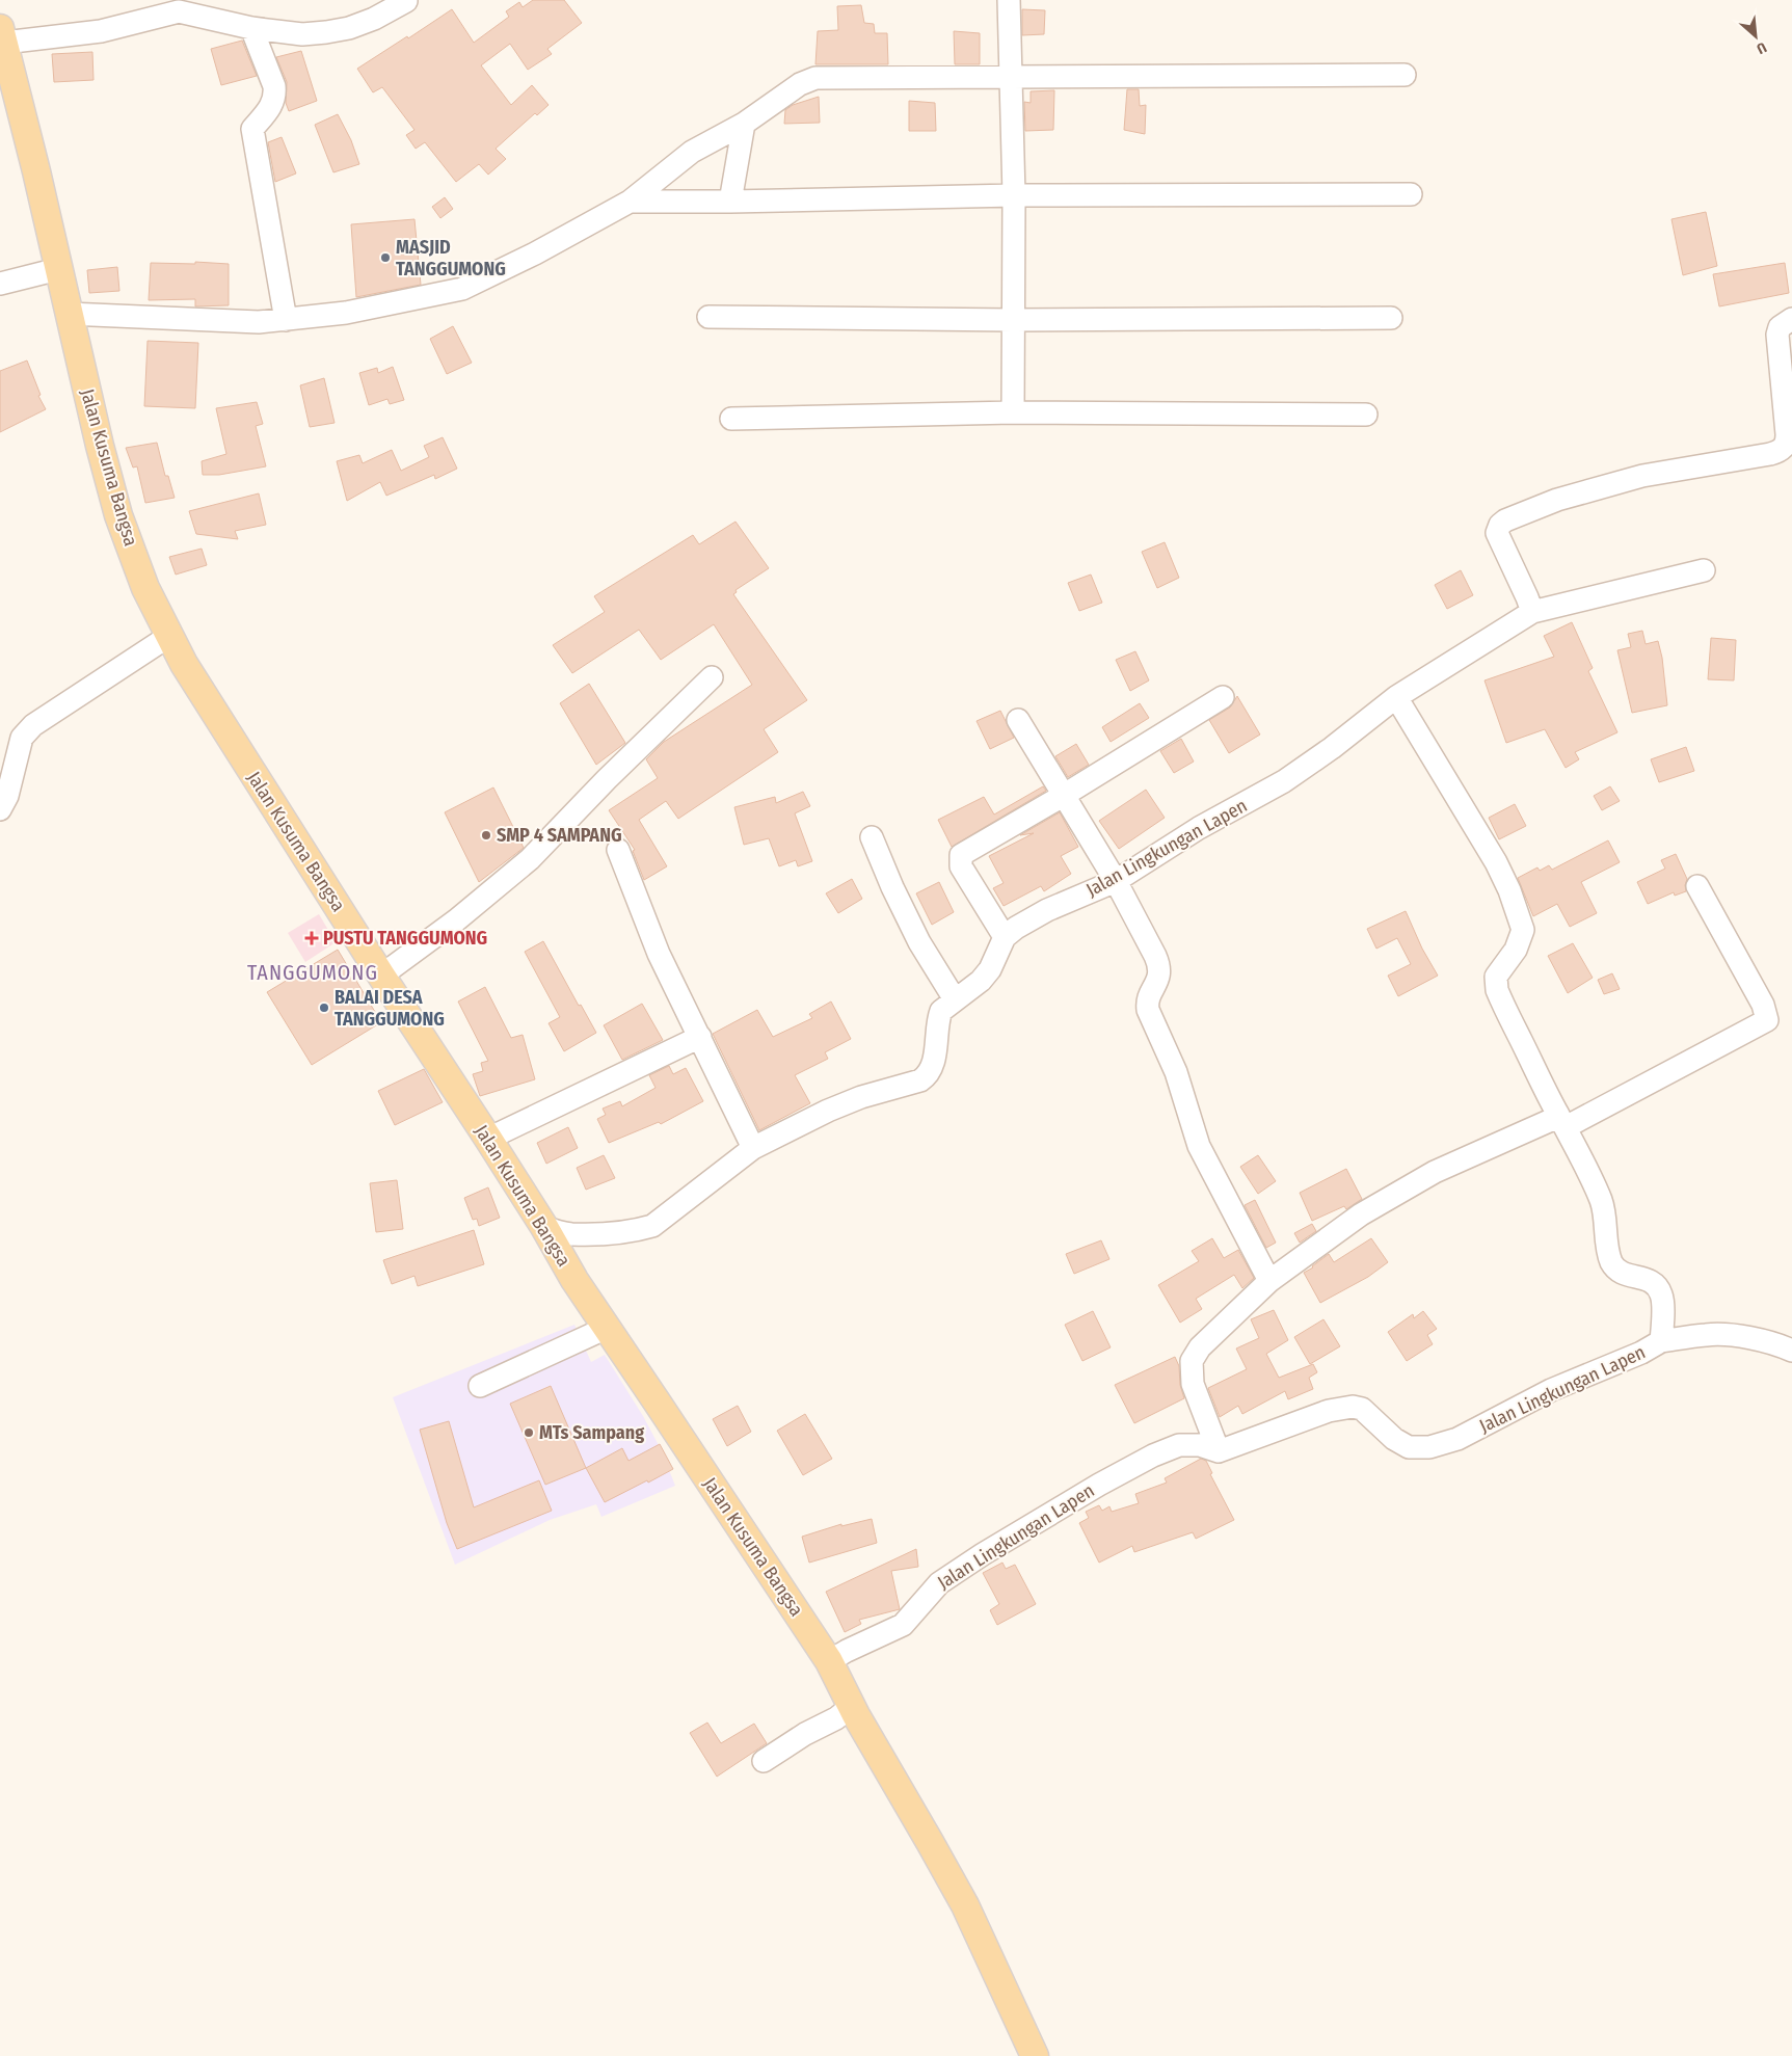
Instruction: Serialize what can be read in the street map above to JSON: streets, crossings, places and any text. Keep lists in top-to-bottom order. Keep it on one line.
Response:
{"streets":{"main road":["Jalan Kusuma Bangsa"],"street":["Jalan Lingkungan Lapen"]},"crossings":[["Jalan Kusuma Bangsa","Jalan Lingkungan Lapen"]],"districts":["TANGGUMONG"],"places":{"other":["MASJID TANGGUMONG","SMP 4 SAMPANG","BALAI DESA TANGGUMONG","MTs Sampang"],"health":["PUSTU TANGGUMONG"]},"north":"bottom right"}
